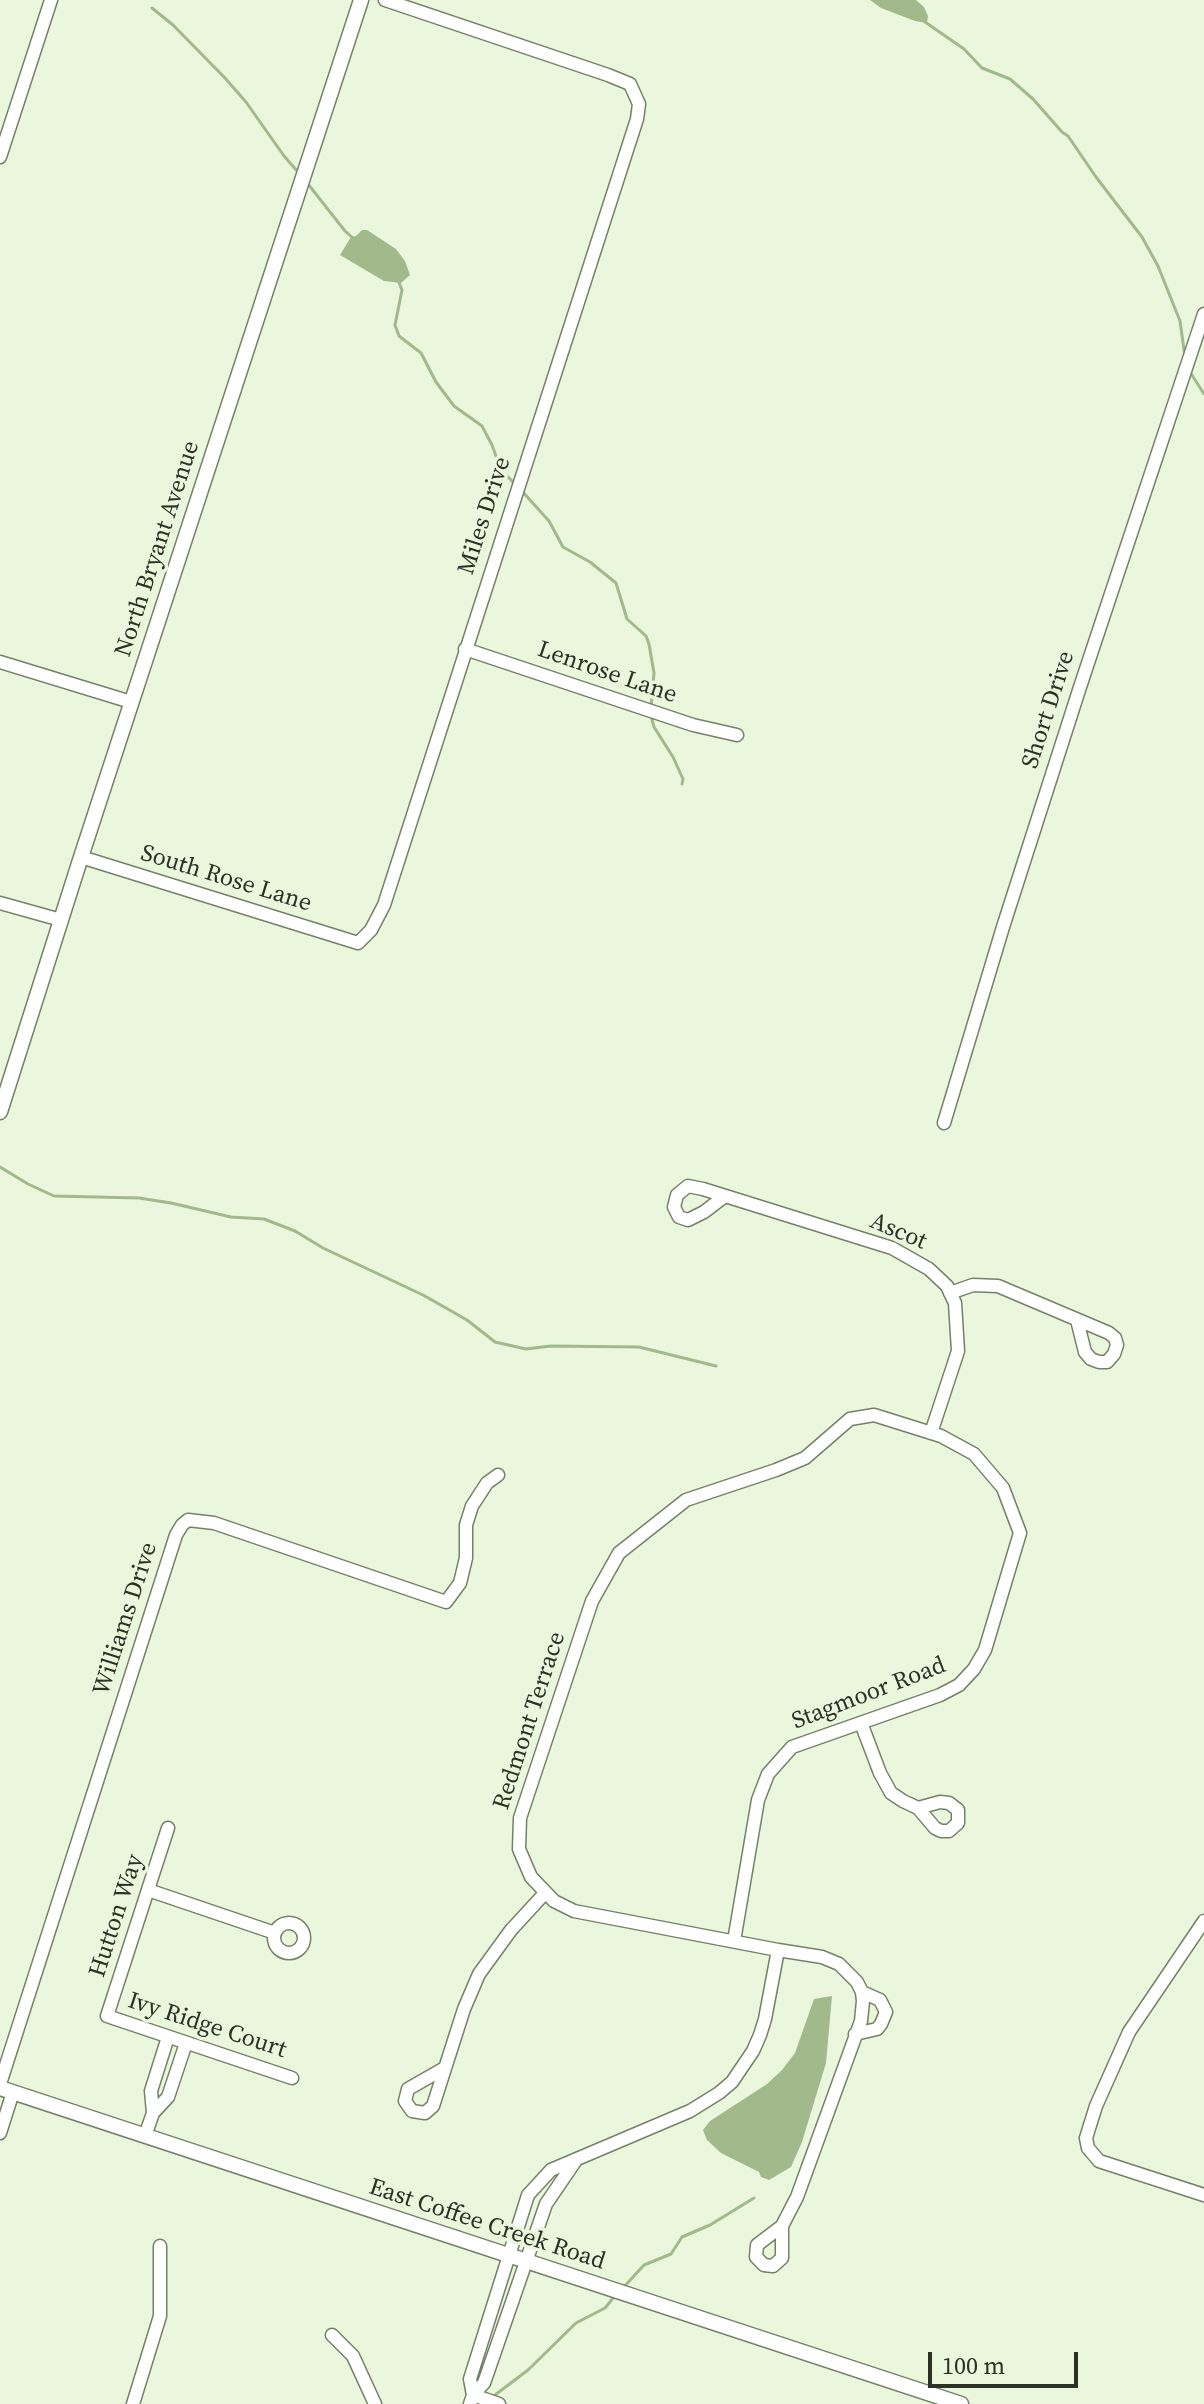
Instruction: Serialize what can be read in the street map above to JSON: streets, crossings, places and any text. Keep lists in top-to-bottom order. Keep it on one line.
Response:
{"streets":{"street":["Miles Drive","North Bryant Avenue","Lenrose Lane","Short Drive","South Rose Lane","Ascot","Williams Drive","Stagmoor Road","Redmont Terrace","Hutton Way","Ivy Ridge Court","East Coffee Creek Road"]},"crossings":[["Miles Drive","Lenrose Lane"],["Miles Drive","South Rose Lane"],["North Bryant Avenue","South Rose Lane"],["Williams Drive","East Coffee Creek Road"],["Stagmoor Road","Redmont Terrace"],["Hutton Way","Ivy Ridge Court"]],"scale_bar":"100 m"}
